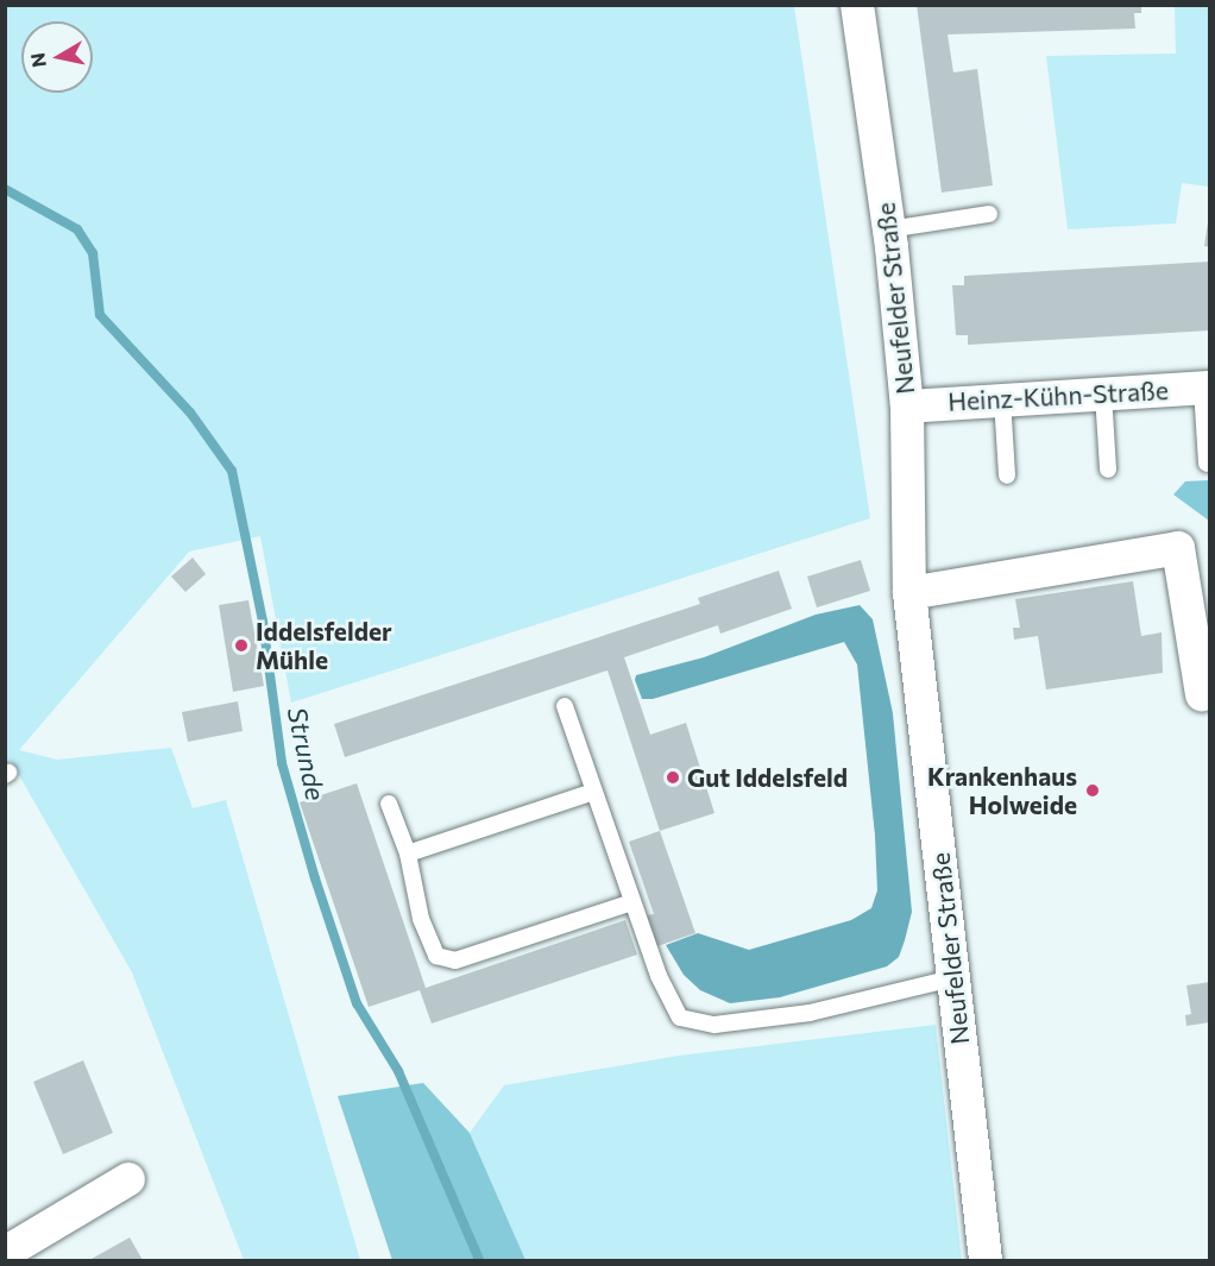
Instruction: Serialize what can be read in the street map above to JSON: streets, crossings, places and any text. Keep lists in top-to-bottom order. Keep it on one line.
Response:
{"streets":{"street":["Neufelder Straße","Heinz-Kühn-Straße"]},"crossings":[["Neufelder Straße","Heinz-Kühn-Straße"]],"water":["Strunde"],"places":["Iddelsfelder Mühle","Gut Iddelsfeld","Krankenhaus Holweide"],"north":"left"}
